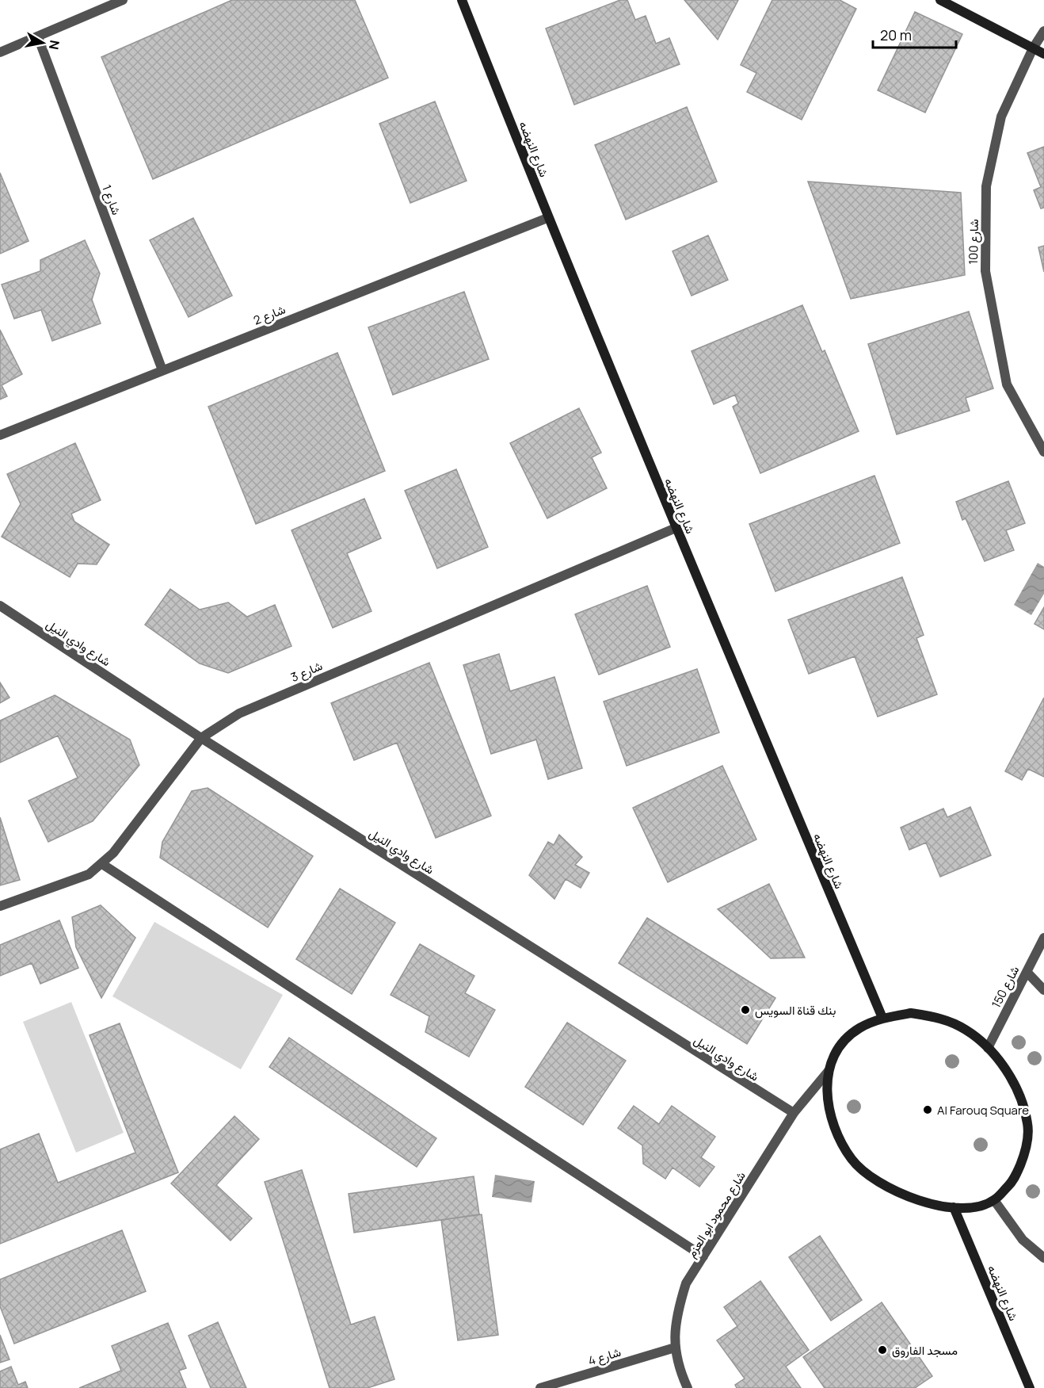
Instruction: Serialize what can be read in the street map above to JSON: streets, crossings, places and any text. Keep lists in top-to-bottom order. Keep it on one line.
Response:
{"streets":{"main road":["شارع النهضه"],"street":["شارع 1","شارع 100","شارع 2","شارع وادي النيل","شارع 3","شارع 150","شارع محمود ابو العزم","شارع 4"]},"crossings":[["شارع النهضه","شارع 2"],["شارع النهضه","شارع 3"],["شارع 1","شارع 2"],["شارع وادي النيل","شارع 3"],["شارع وادي النيل","شارع محمود ابو العزم"],["شارع محمود ابو العزم","شارع 4"]],"places":["بنك قناة السويس","Al Farouq Square","مسجد الفاروق"],"scale_bar":"20 m","north":"right"}
